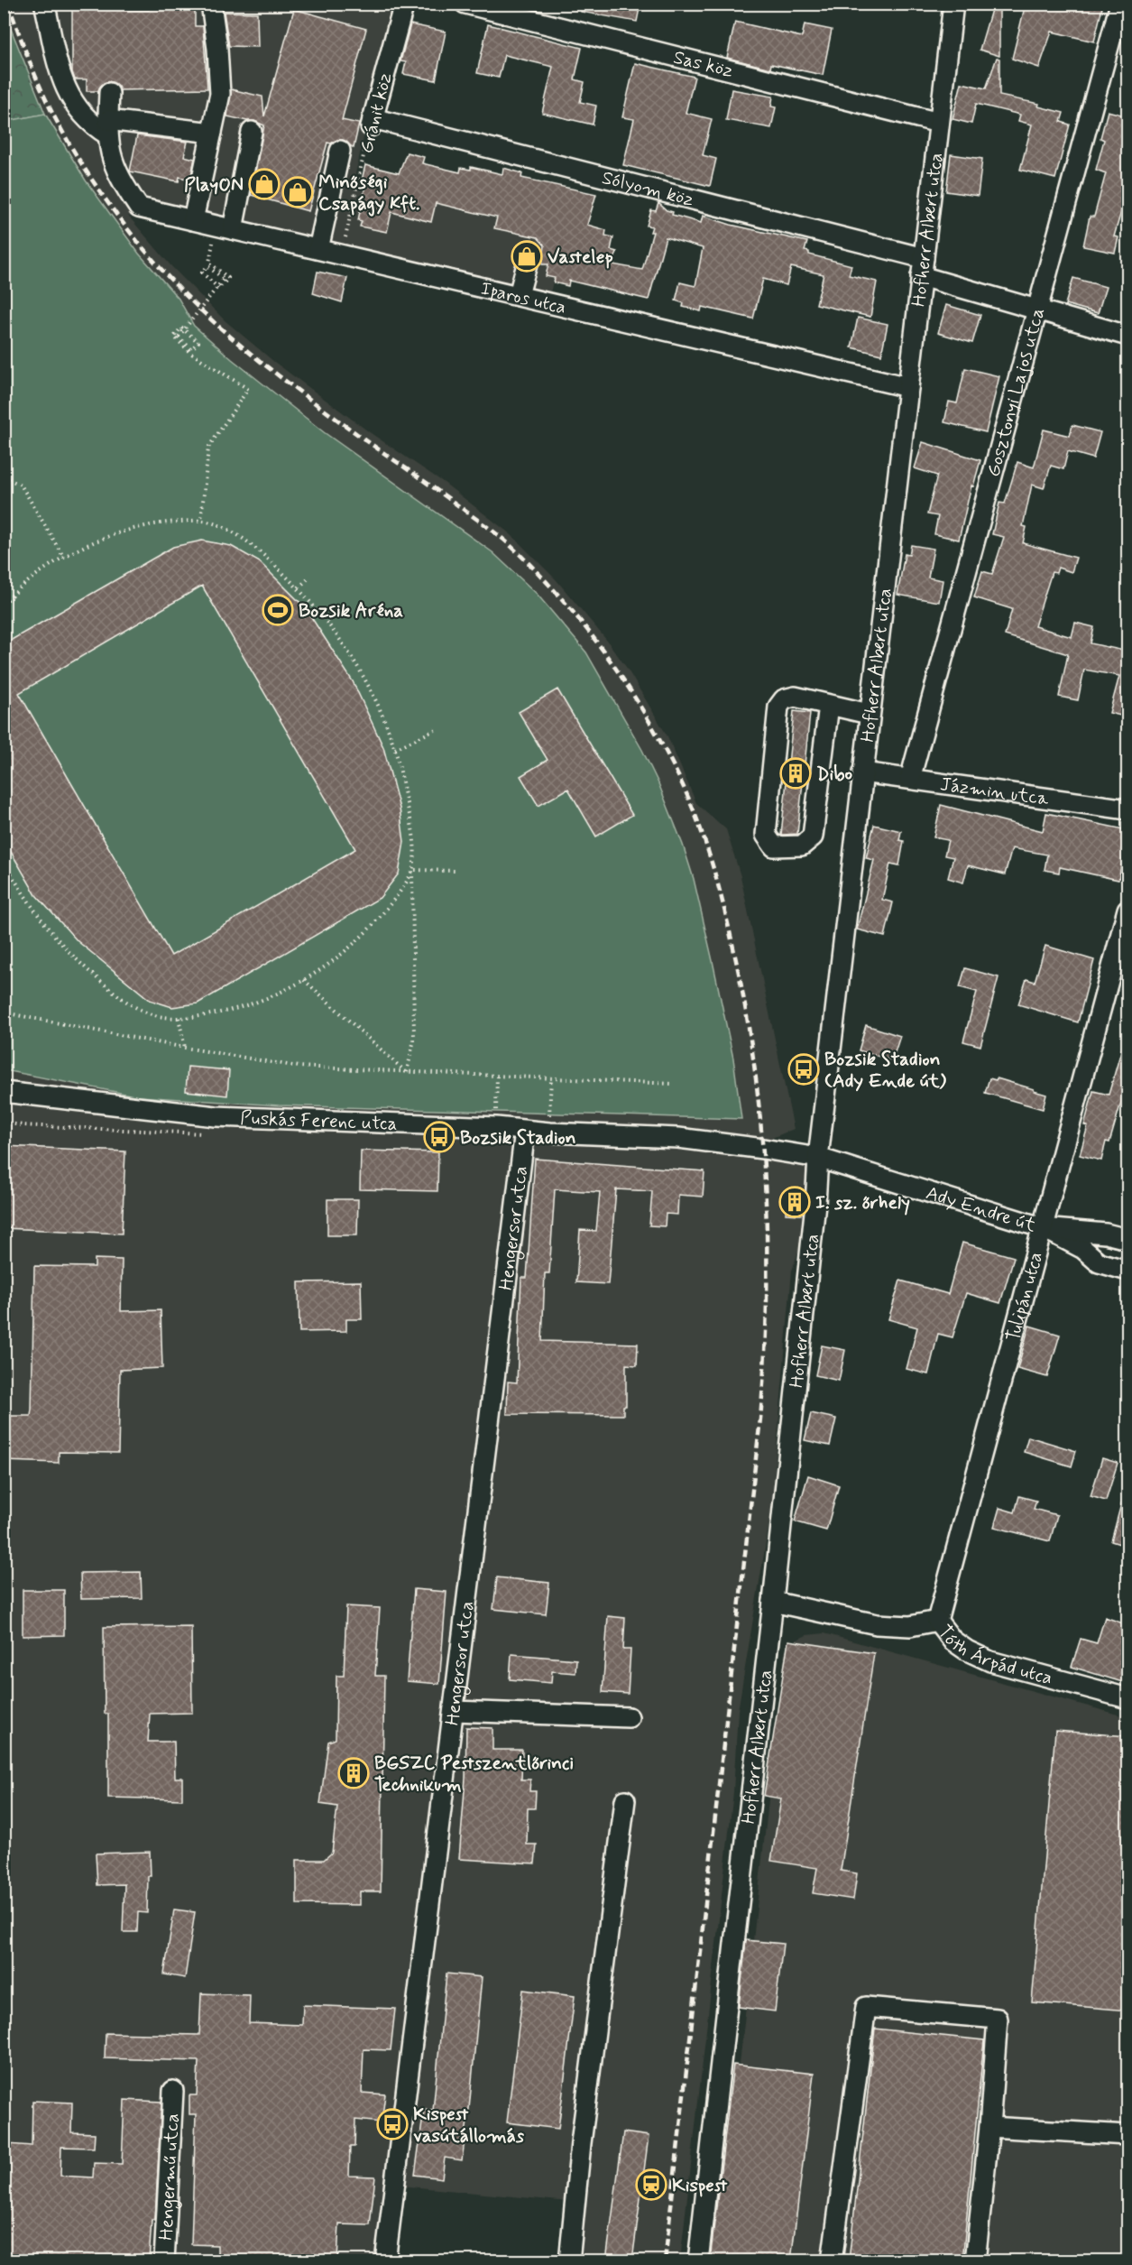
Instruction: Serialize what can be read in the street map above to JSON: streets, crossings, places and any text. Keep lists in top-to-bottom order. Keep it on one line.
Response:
{"streets":{"street":["Sas köz","Gránit köz","Sólyom köz","Hofherr Albert utca","Iparos utca","Gosztonyi Lajos utca","Jázmin utca","Puskás Ferenc utca","Ady Endre út","Hengersor utca","Tulipán utca","Tóth Árpád utca","Hengermű utca"]},"crossings":[["Sas köz","Hofherr Albert utca"],["Gránit köz","Sólyom köz"],["Gránit köz","Iparos utca"],["Sólyom köz","Hofherr Albert utca"],["Sólyom köz","Gosztonyi Lajos utca"],["Hofherr Albert utca","Iparos utca"],["Hofherr Albert utca","Jázmin utca"],["Hofherr Albert utca","Ady Endre út"],["Hofherr Albert utca","Tóth Árpád utca"],["Gosztonyi Lajos utca","Jázmin utca"],["Puskás Ferenc utca","Ady Endre út"],["Puskás Ferenc utca","Hengersor utca"],["Ady Endre út","Tulipán utca"],["Tulipán utca","Tóth Árpád utca"]],"places":{"shop":["PlayON","Minőségi Csapágy Kft.","Vastelep"],"sports":["Bozsik Aréna"],"building":["Dibo","I. sz. őrhely","BGSZC Pestszentlőrinci Technikum"],"bus stop":["Bozsik Stadion (Ady Ende út)","Bozsik Stadion","Kispest vasútállomás"],"station":["Kispest"]}}
